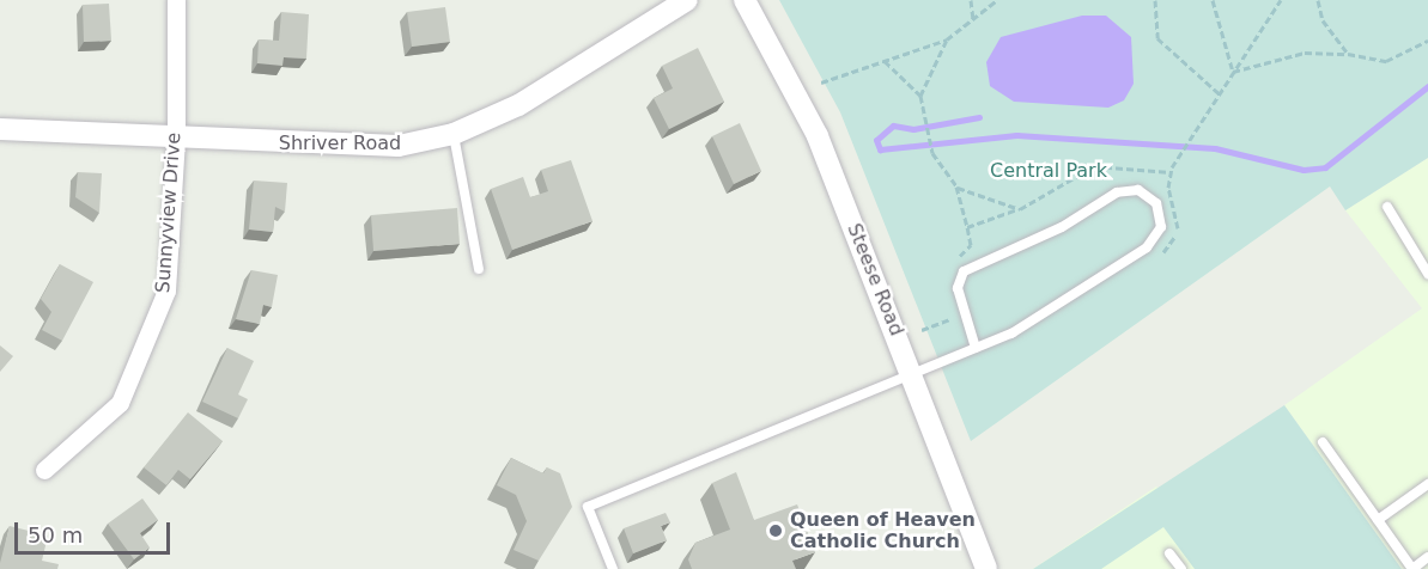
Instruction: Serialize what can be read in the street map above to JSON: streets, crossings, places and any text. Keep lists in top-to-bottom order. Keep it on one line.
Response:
{"streets":{"street":["Shriver Road","Sunnyview Drive","Steese Road"]},"crossings":[["Shriver Road","Sunnyview Drive"]],"parks":["Central Park"],"places":["Queen of Heaven Catholic Church"],"scale_bar":"50 m"}
